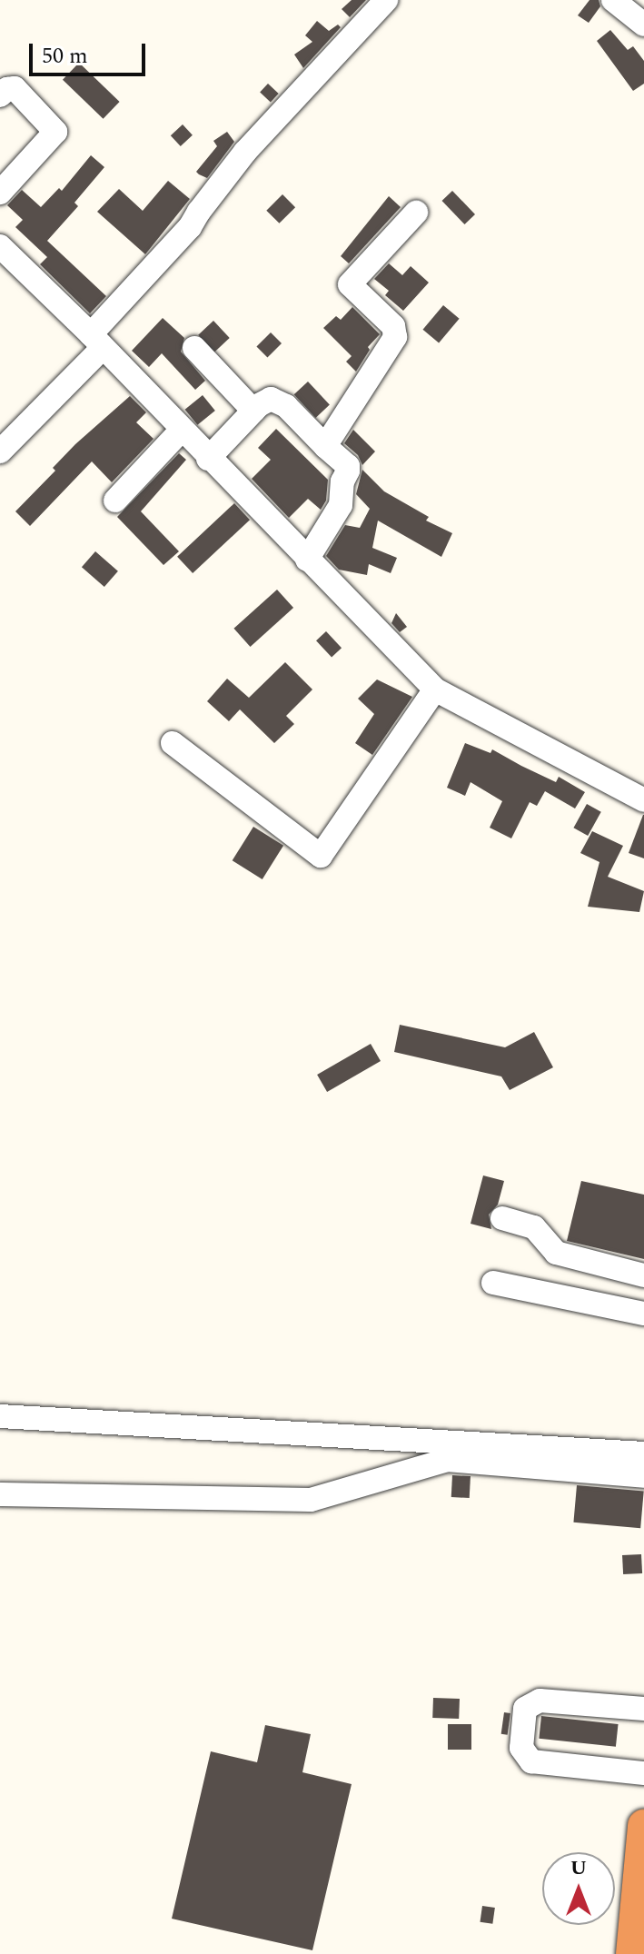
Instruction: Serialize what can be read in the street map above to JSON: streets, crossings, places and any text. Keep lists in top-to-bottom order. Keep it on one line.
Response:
{"scale_bar":"50 m","north":"top"}
